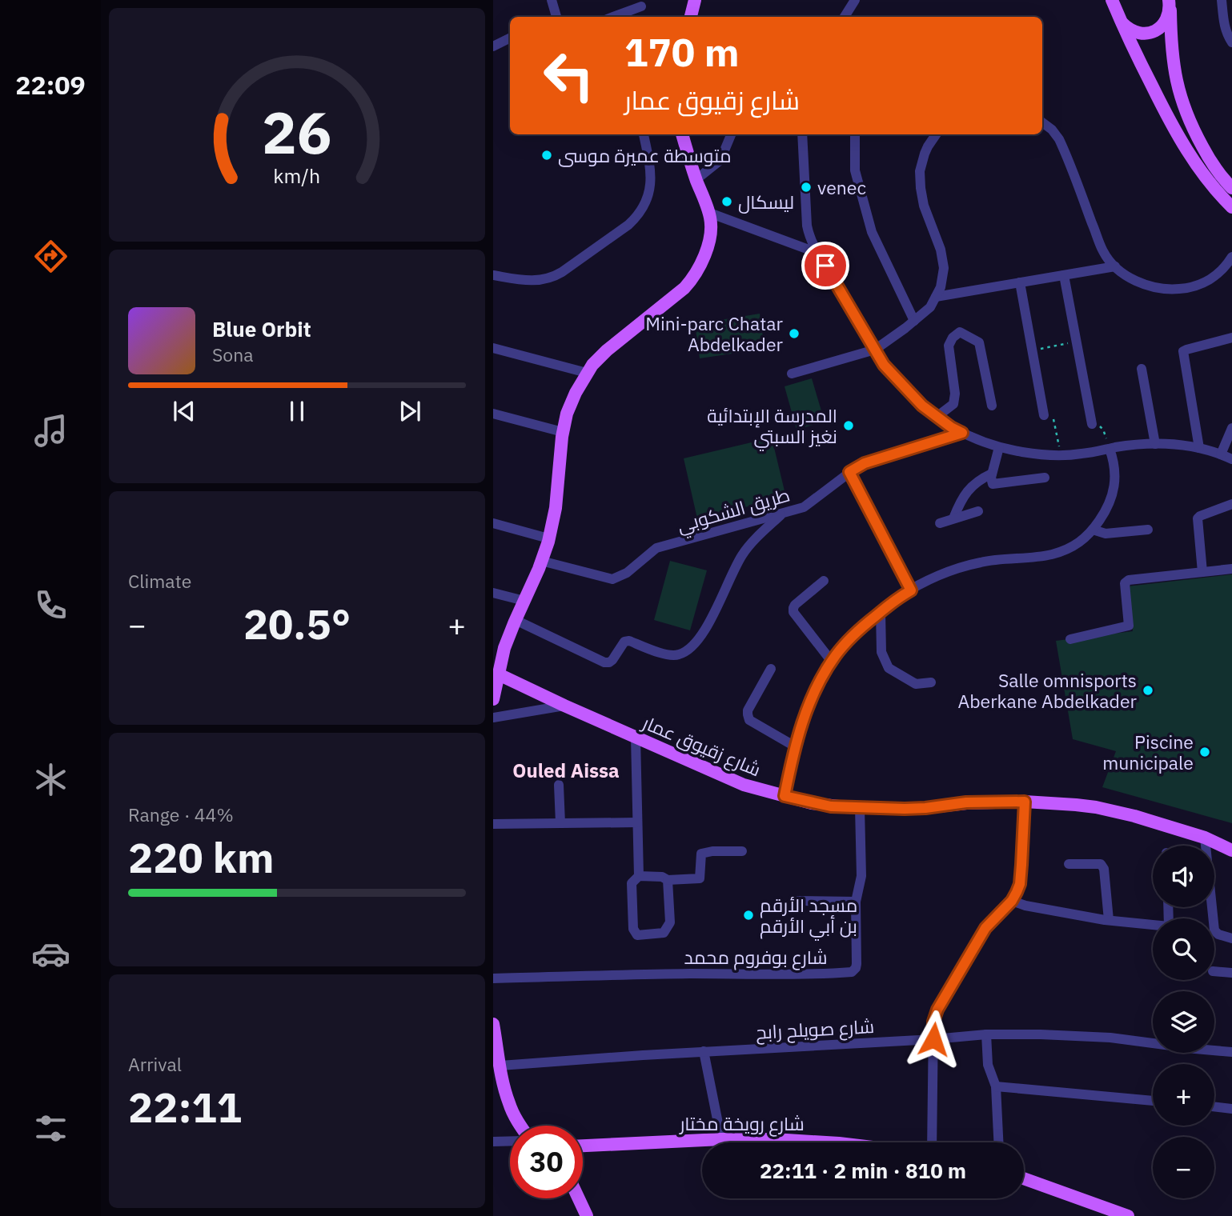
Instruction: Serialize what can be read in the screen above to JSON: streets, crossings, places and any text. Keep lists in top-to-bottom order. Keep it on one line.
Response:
{"streets":{"main road":["شارع زقيوق عمار","شارع رويخة مختار"],"street":["طريق الشكوبي","شارع بوفروم محمد","شارع صويلح رابح"]},"crossings":[["شارع زقيوق عمار","شارع بوفروم محمد"]],"districts":["Ouled Aissa"],"places":["متوسطة عميرة موسى","venec","ليسكال","Mini-parc Chatar Abdelkader","المدرسة الإبتدائية نغيز السبتي","Salle omnisports Aberkane Abdelkader","Piscine municipale","مسجد الأرقم بن أبي الأرقم"],"page":{"tabs":"22:09","turn":["170 m","شارع زقيوق عمار"],"song":["Blue Orbit","Sona"],"tile":["Climate",["Range · 44%","220 km"],["Arrival","22:11"]],"heat":["−","20.5°","+"],"map_buttons":["+","−"],"limit":"30","trip":"22:11 · 2 min · 810 m","gauge":["26","km/h"]}}
